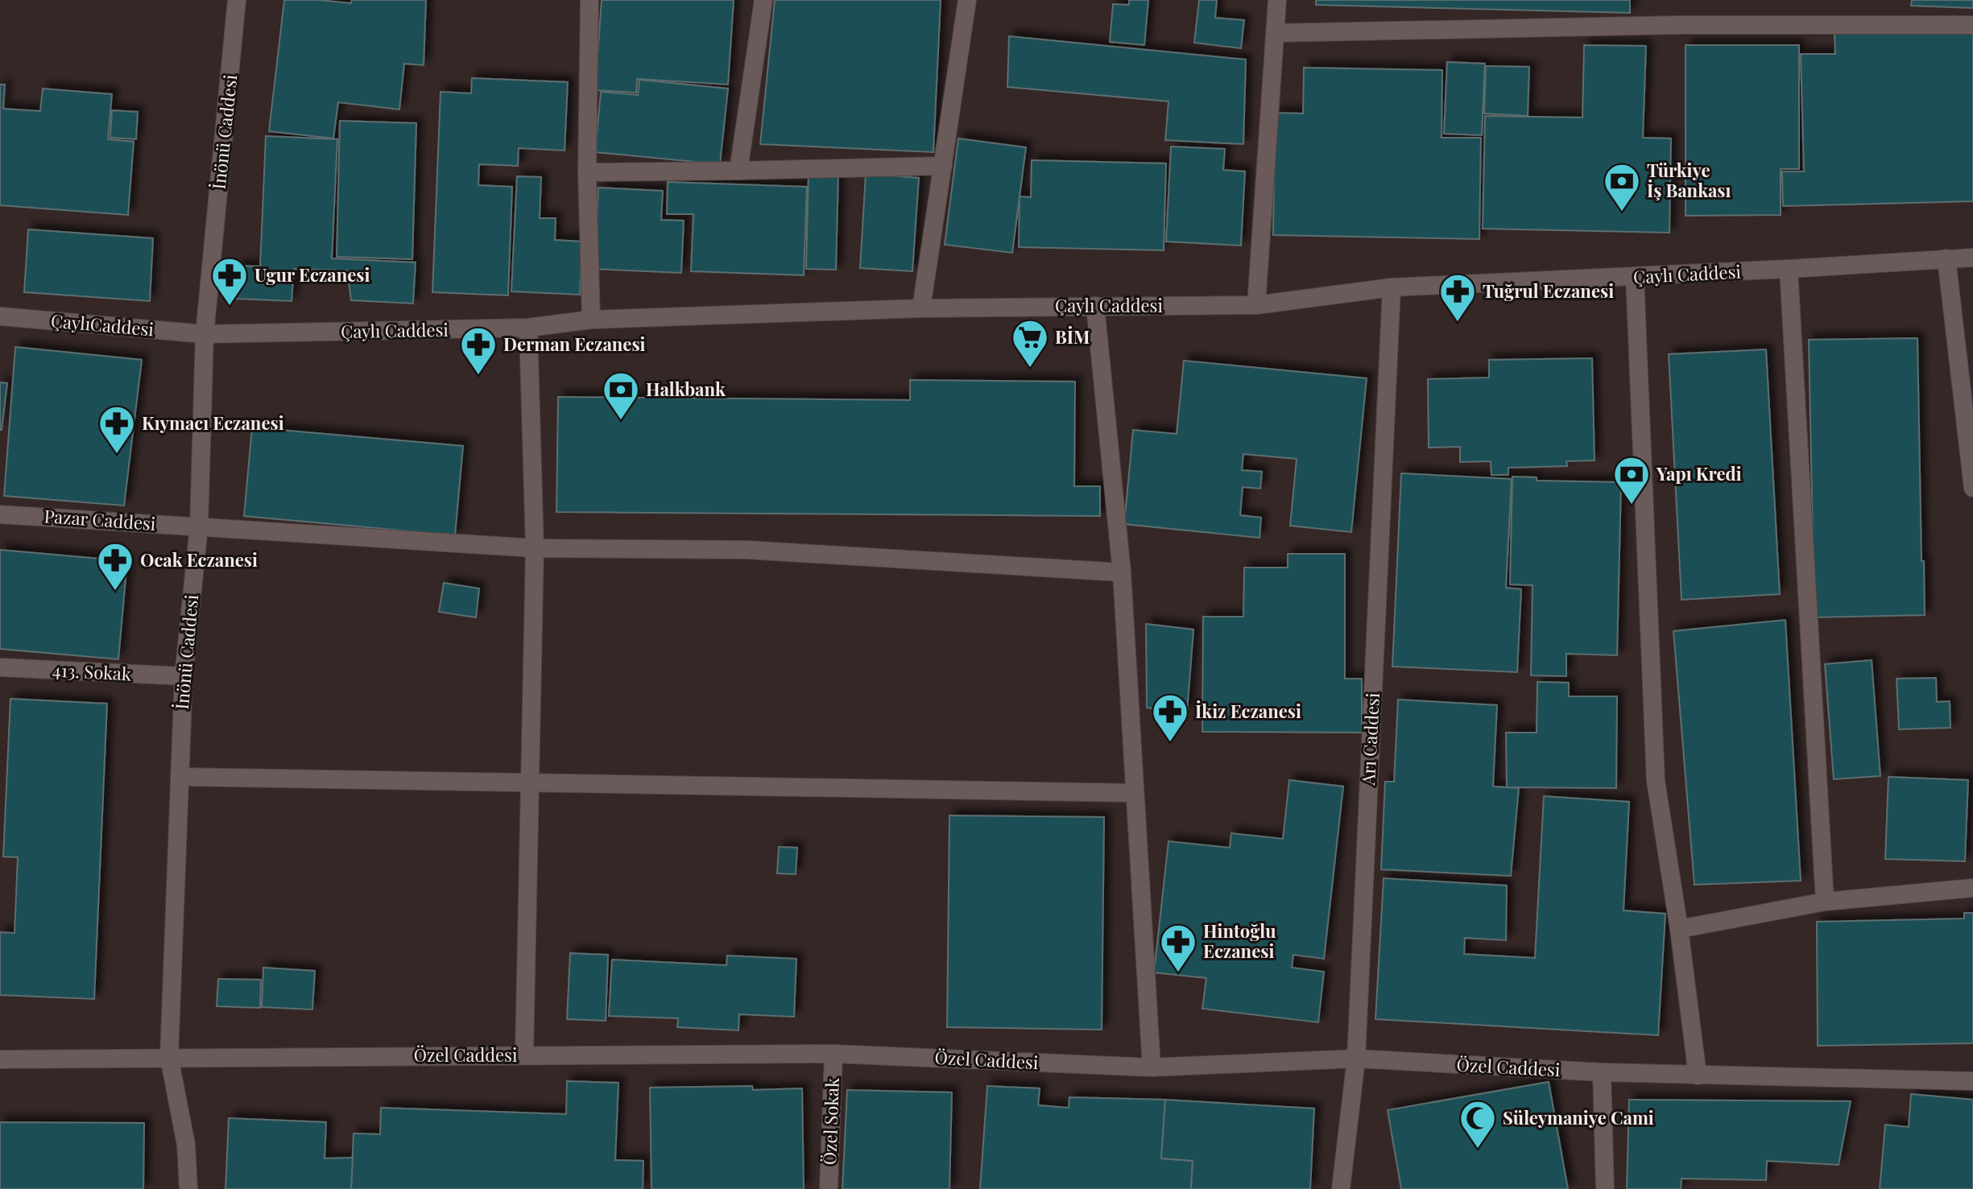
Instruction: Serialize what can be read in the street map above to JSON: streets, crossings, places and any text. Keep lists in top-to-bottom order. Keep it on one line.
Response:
{"streets":{"street":["İnönü Caddesi","Çaylı Caddesi","ÇaylıCaddesi","Pazar Caddesi","413. Sokak","Arı Caddesi","Özel Caddesi","Özel Sokak"]},"crossings":[["İnönü Caddesi","Çaylı Caddesi"],["İnönü Caddesi","ÇaylıCaddesi"],["İnönü Caddesi","Pazar Caddesi"],["İnönü Caddesi","413. Sokak"],["İnönü Caddesi","Özel Caddesi"],["Çaylı Caddesi","ÇaylıCaddesi"],["Çaylı Caddesi","Arı Caddesi"],["Arı Caddesi","Özel Caddesi"],["Özel Caddesi","Özel Sokak"]],"places":{"bank":["Türkiye İş Bankası","Halkbank","Yapı Kredi"],"pharmacy":["Ugur Eczanesi","Tuğrul Eczanesi","Derman Eczanesi","Kıymacı Eczanesi","Ocak Eczanesi","İkiz Eczanesi","Hintoğlu Eczanesi"],"supermarket":["BİM"],"mosque":["Süleymaniye Cami"]}}
